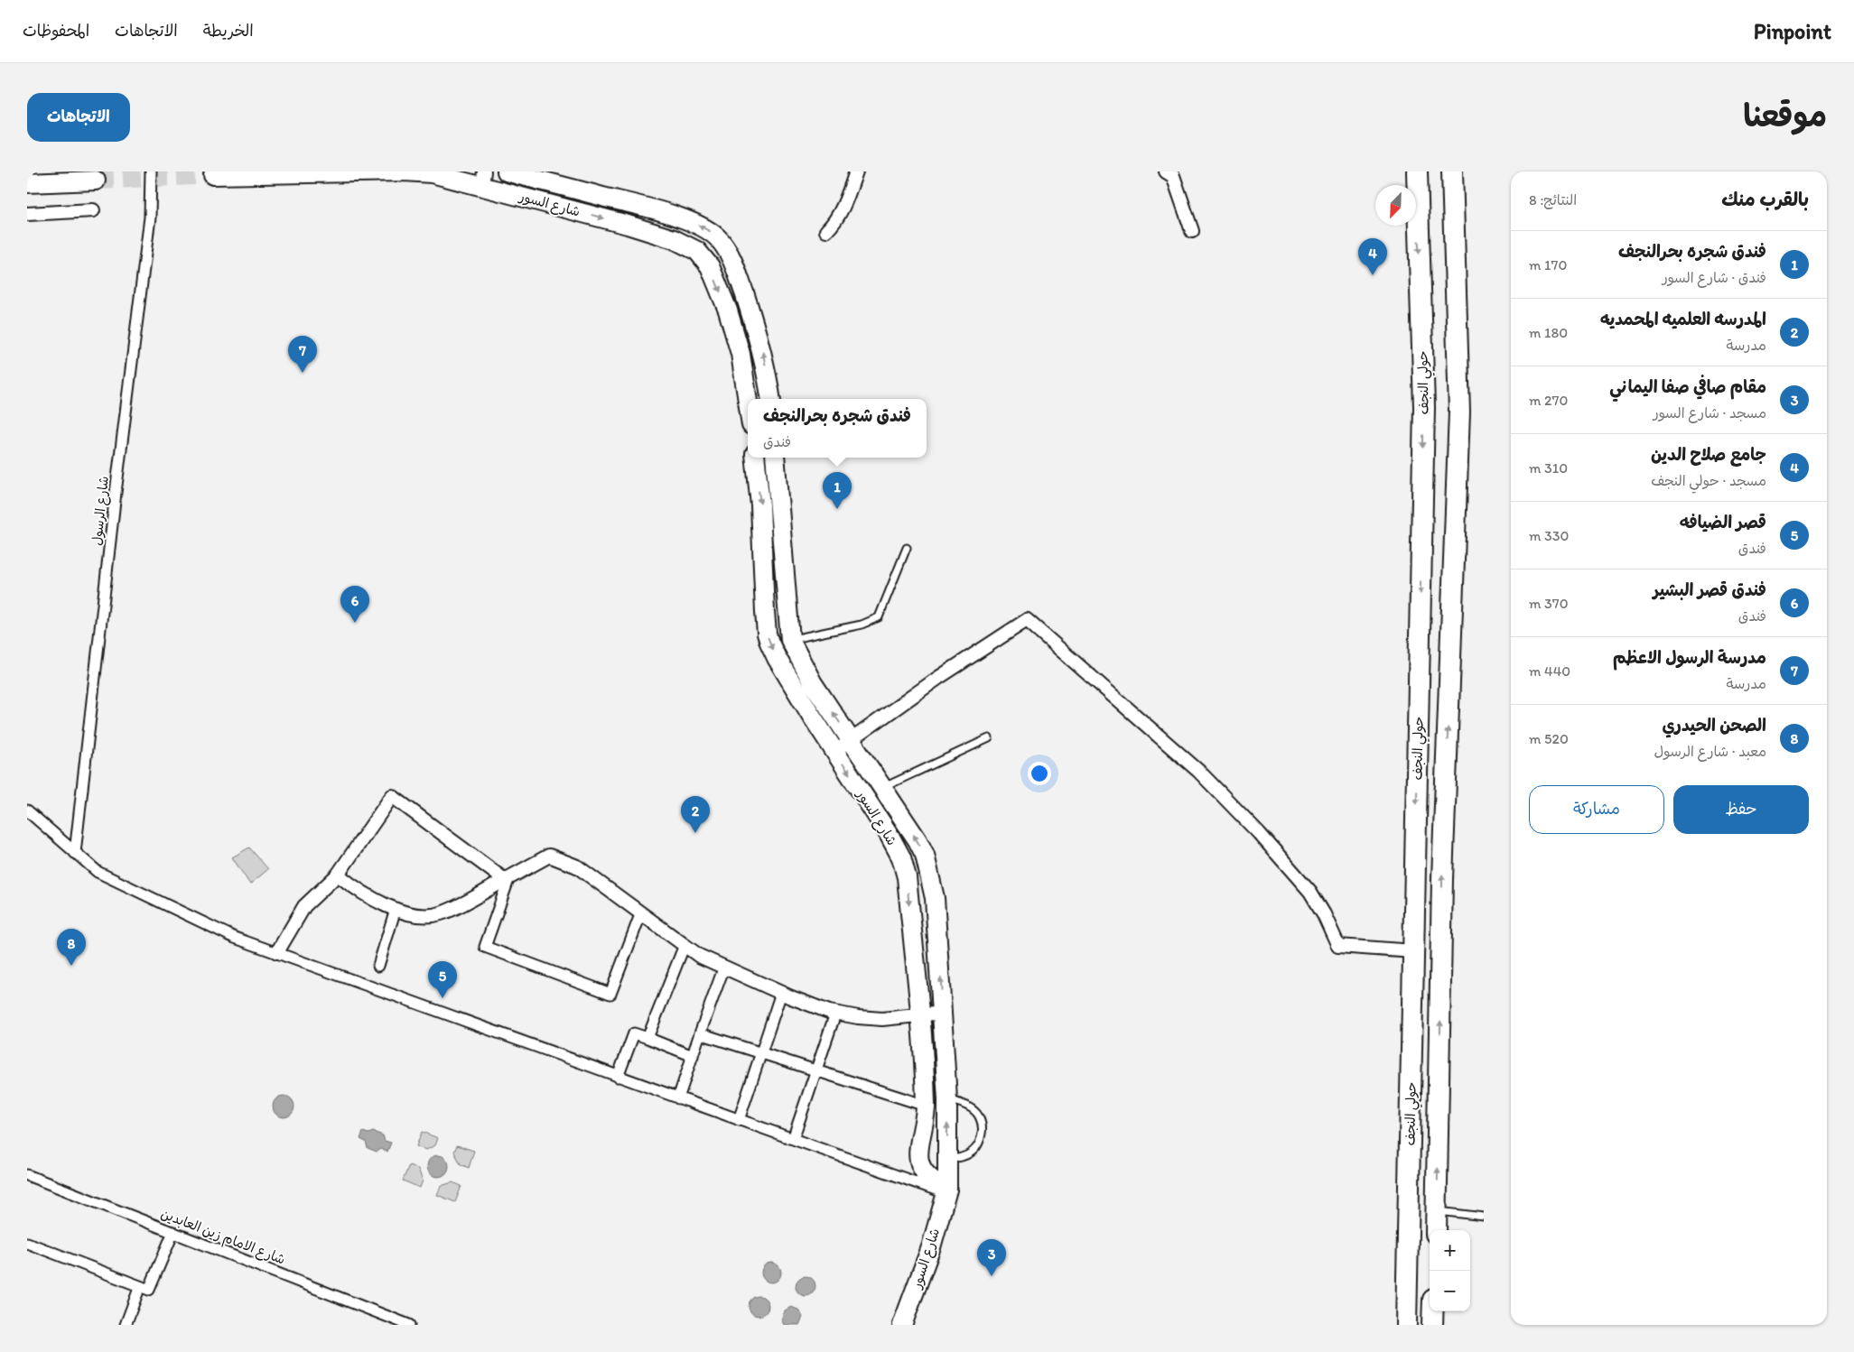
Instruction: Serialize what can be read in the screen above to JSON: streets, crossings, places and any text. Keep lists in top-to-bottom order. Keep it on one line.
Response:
{"streets":{"main road":["شارع السور","حولي النجف"],"street":["شارع الرسول","شارع الامام زين العابدين"]},"north":"bottom left","page":{"header":"Pinpoint","nav":["الخريطة","الاتجاهات","المحفوظات"],"title":"موقعنا","buttons":["الاتجاهات",["حفظ","مشاركة"]],"heading":["بالقرب منك","النتائج: 8"],"list":[{"mark":"1","name":"فندق شجره بحرالنجف","note":"فندق · شارع السور","value":"170 m"},{"mark":"2","name":"المدرسه العلمیه المحمدیه","note":"مدرسة","value":"180 m"},{"mark":"3","name":"مقام صافي صفا اليماني","note":"مسجد · شارع السور","value":"270 m"},{"mark":"4","name":"جامع صلاح الدين","note":"مسجد · حولي النجف","value":"310 m"},{"mark":"5","name":"قصر الضيافه","note":"فندق","value":"330 m"},{"mark":"6","name":"فندق قصر البشير","note":"فندق","value":"370 m"},{"mark":"7","name":"مدرسة الرسول الاعظم","note":"مدرسة","value":"440 m"},{"mark":"8","name":"الصحن الحيدري","note":"معبد · شارع الرسول","value":"520 m"}],"pins":["4","7","1","6","2","8","5","3"],"popup":["فندق شجره بحرالنجف","فندق"],"map_buttons":["+","−"]}}
